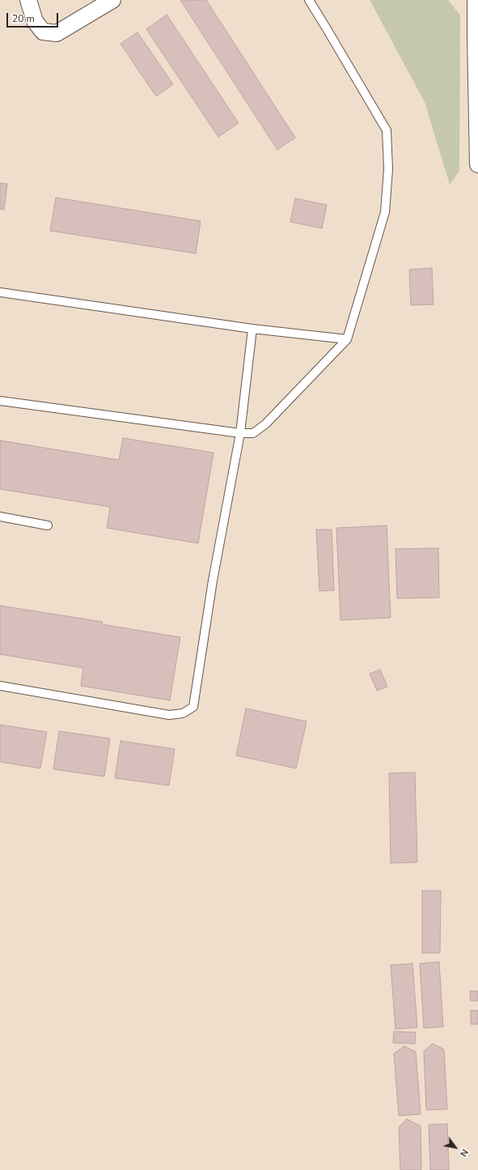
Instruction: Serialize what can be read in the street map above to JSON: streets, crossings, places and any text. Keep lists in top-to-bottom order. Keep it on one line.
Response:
{"scale_bar":"20 m","north":"bottom right"}
